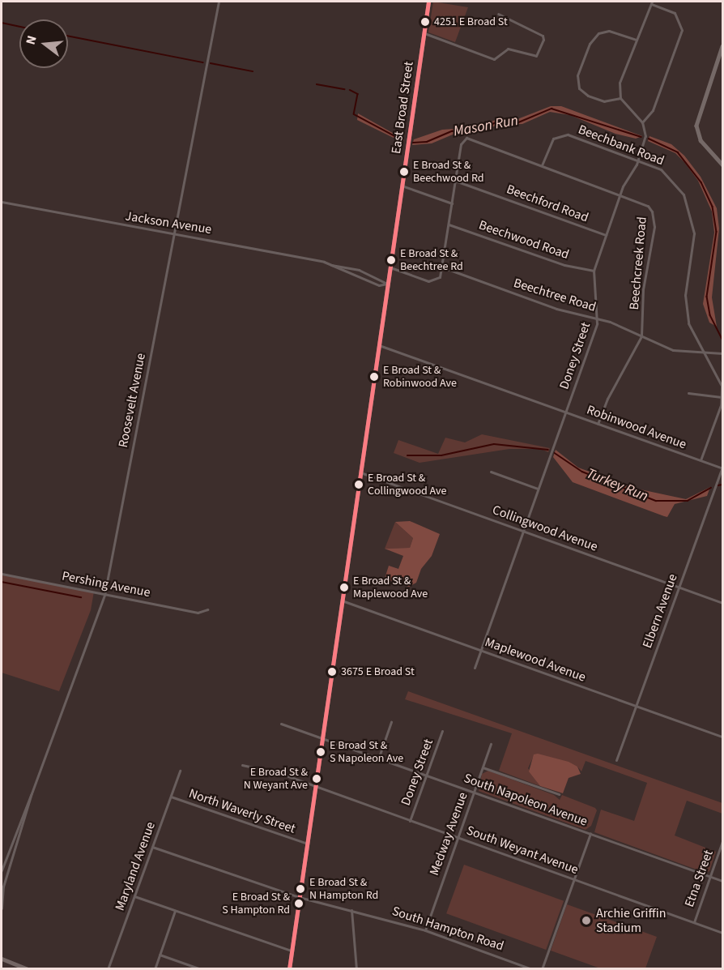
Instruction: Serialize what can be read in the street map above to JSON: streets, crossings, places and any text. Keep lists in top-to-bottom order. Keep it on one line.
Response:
{"streets":{"main road":["East Broad Street"],"street":["Beechbank Road","Beechford Road","Jackson Avenue","Beechwood Road","Beechcreek Road","Beechtree Road","Doney Street","Roosevelt Avenue","Robinwood Avenue","Collingwood Avenue","Pershing Avenue","Elbern Avenue","Maplewood Avenue","South Napoleon Avenue","North Waverly Street","Medway Avenue","South Weyant Avenue","Maryland Avenue","Etna Street","South Hampton Road"]},"crossings":[["East Broad Street","Jackson Avenue"],["East Broad Street","Robinwood Avenue"],["East Broad Street","Collingwood Avenue"],["East Broad Street","Maplewood Avenue"],["East Broad Street","South Napoleon Avenue"],["East Broad Street","North Waverly Street"],["East Broad Street","South Weyant Avenue"],["East Broad Street","South Hampton Road"],["Beechbank Road","Beechcreek Road"],["Beechbank Road","Beechtree Road"],["Beechbank Road","Doney Street"],["Beechbank Road","Robinwood Avenue"],["Beechford Road","Beechcreek Road"],["Beechford Road","Doney Street"],["Jackson Avenue","Roosevelt Avenue"],["Beechwood Road","Doney Street"],["Beechcreek Road","Beechtree Road"],["Beechcreek Road","Doney Street"],["Beechcreek Road","Robinwood Avenue"],["Beechtree Road","Doney Street"],["Doney Street","Robinwood Avenue"],["Doney Street","Collingwood Avenue"],["Doney Street","Maplewood Avenue"],["Doney Street","South Napoleon Avenue"],["Doney Street","South Weyant Avenue"],["Roosevelt Avenue","Pershing Avenue"],["Robinwood Avenue","Elbern Avenue"],["Collingwood Avenue","Elbern Avenue"],["Elbern Avenue","Maplewood Avenue"],["South Napoleon Avenue","Medway Avenue"],["South Napoleon Avenue","Etna Street"],["North Waverly Street","Maryland Avenue"],["Medway Avenue","South Weyant Avenue"],["Medway Avenue","South Hampton Road"],["South Weyant Avenue","Etna Street"],["Maryland Avenue","South Hampton Road"]],"water":["Mason Run","Turkey Run"],"places":["4251 E Broad St","E Broad St & Beechwood Rd","E Broad St & Beechtree Rd","E Broad St & Robinwood Ave","E Broad St & Collingwood Ave","E Broad St & Maplewood Ave","3675 E Broad St","E Broad St & S Napoleon Ave","E Broad St & N Weyant Ave","E Broad St & N Hampton Rd","E Broad St & S Hampton Rd","Archie Griffin Stadium"],"north":"left"}
